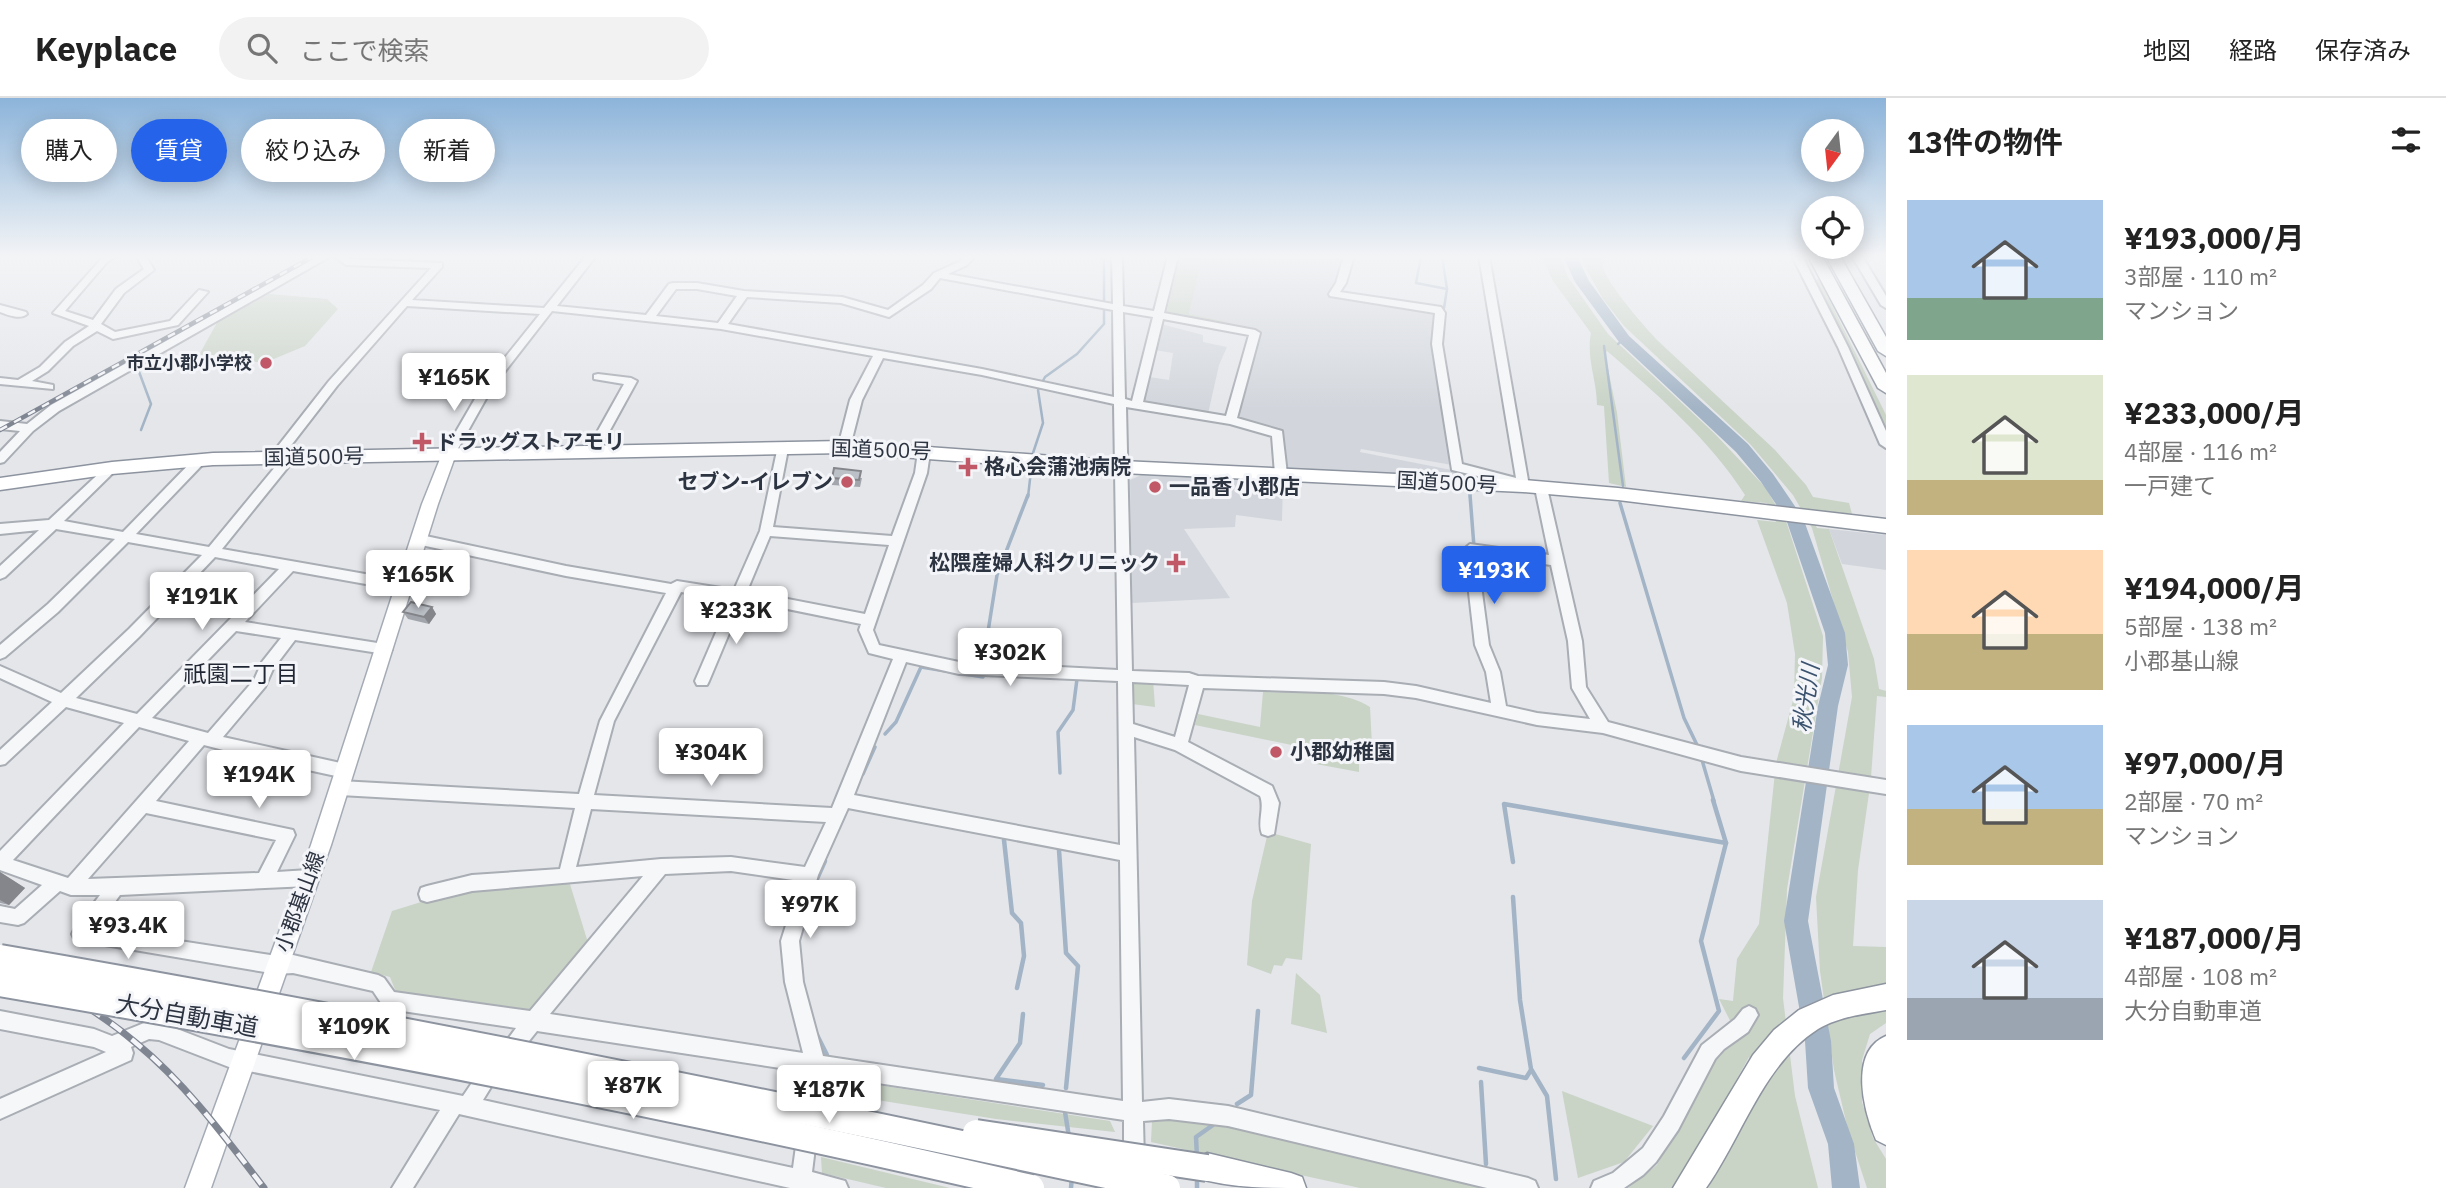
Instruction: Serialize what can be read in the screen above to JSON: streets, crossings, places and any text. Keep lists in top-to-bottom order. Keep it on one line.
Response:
{"streets":{"highway":["国道500号","大分自動車道"],"main road":["小郡基山線"]},"crossings":[["国道500号","小郡基山線"]],"districts":["祇園二丁目"],"water":["秋光川"],"places":{"other":["市立小郡小学校","セブン-イレブン","一品香 小郡店","小郡幼稚園"],"health":["ドラッグストアモリ","格心会蒲池病院","松隈産婦人科クリニック"]},"north":"bottom","page":{"header":"Keyplace","search":"ここで検索","nav":["地図","経路","保存済み"],"heading":"13件の物件","chip":["購入","賃貸","絞り込み","新着"],"list":[{"name":"¥193,000/月","note":"3部屋 · 110 m² · マンション"},{"name":"¥233,000/月","note":"4部屋 · 116 m² · 一戸建て"},{"name":"¥194,000/月","note":"5部屋 · 138 m² · 小郡基山線"},{"name":"¥97,000/月","note":"2部屋 · 70 m² · マンション"},{"name":"¥187,000/月","note":"4部屋 · 108 m² · 大分自動車道"}],"price":["¥165K","¥193K","¥165K","¥191K","¥233K","¥302K","¥304K","¥194K","¥97K","¥93.4K","¥109K","¥87K","¥187K"]}}
